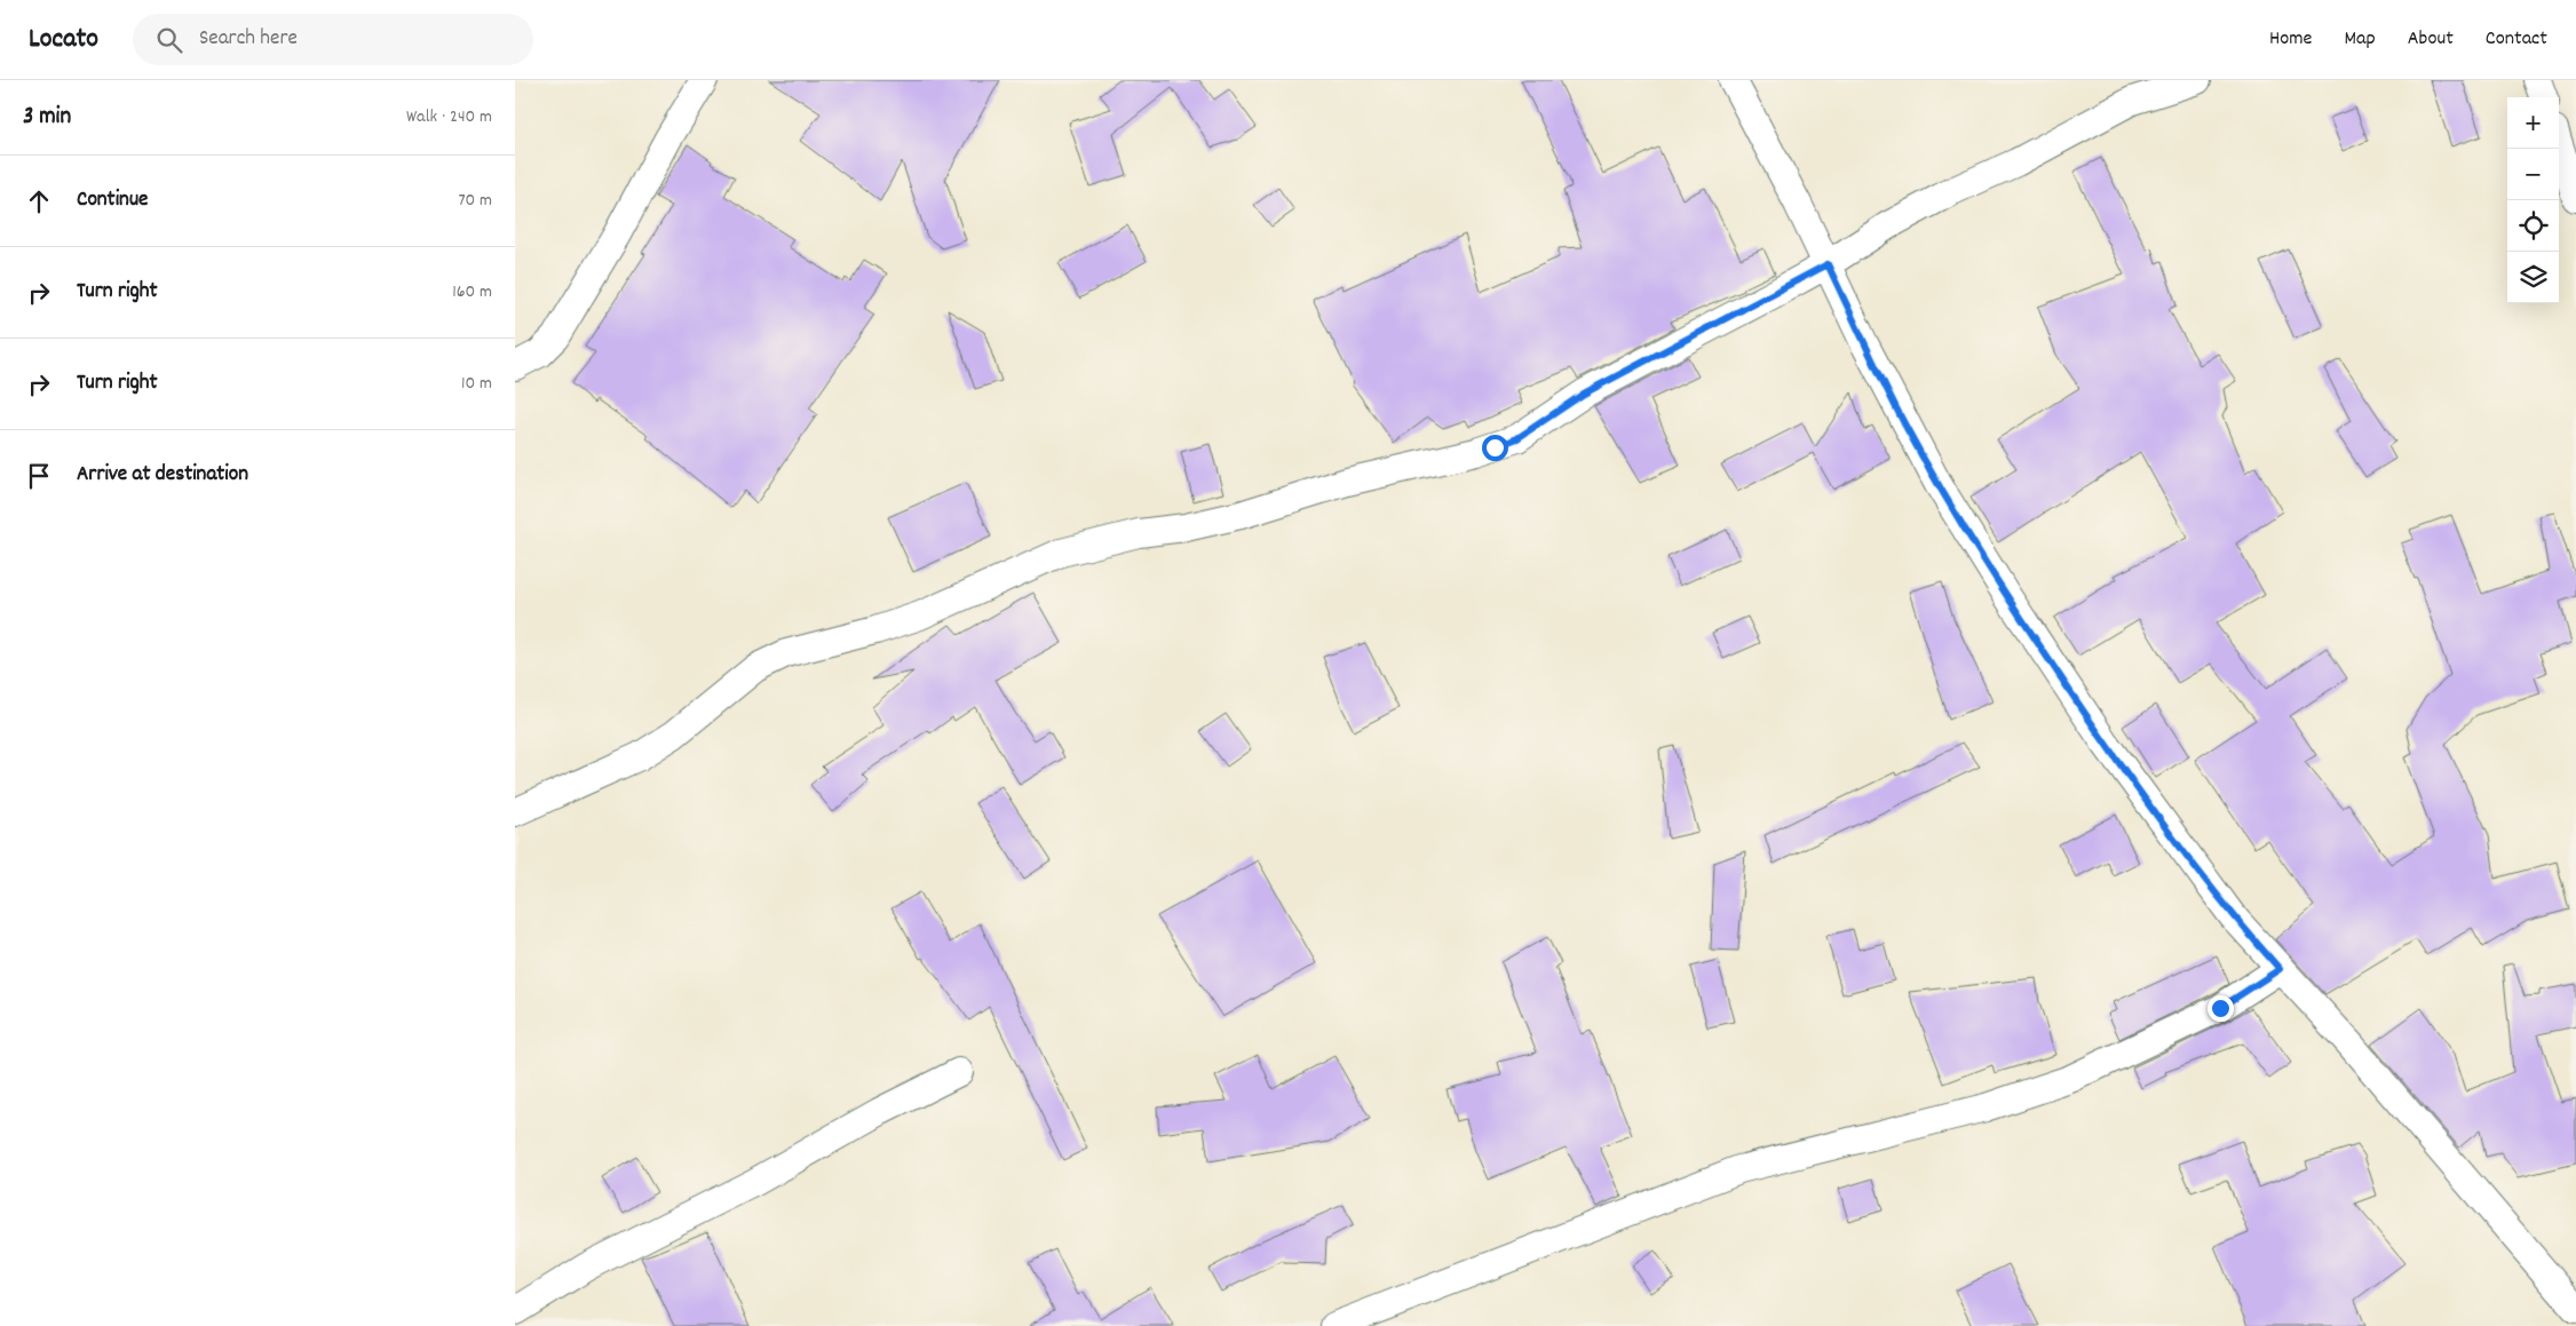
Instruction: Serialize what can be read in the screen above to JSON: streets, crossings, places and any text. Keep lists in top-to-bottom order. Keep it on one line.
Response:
{"page":{"header":"Locato","search":"Search here","nav":["Home","Map","About","Contact"],"heading":["3 min","Walk · 240 m"],"map_buttons":["+","−"],"list":[["Continue","70 m"],["Turn right","160 m"],["Turn right","10 m"],"Arrive at destination"]}}
